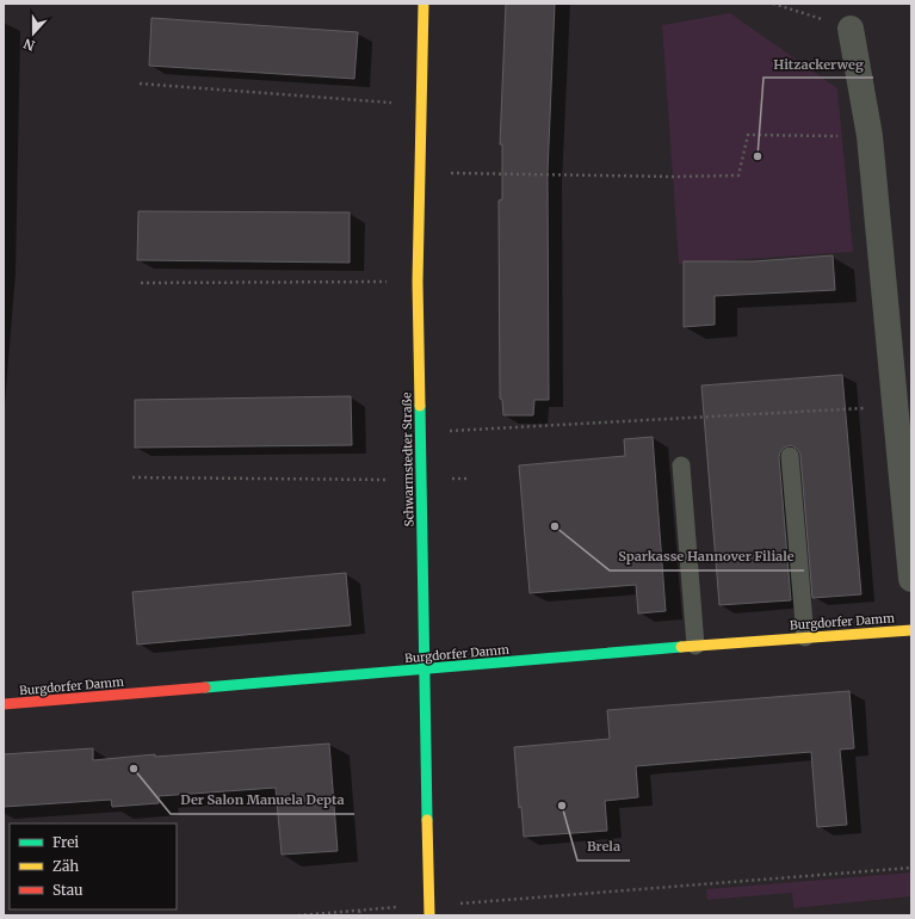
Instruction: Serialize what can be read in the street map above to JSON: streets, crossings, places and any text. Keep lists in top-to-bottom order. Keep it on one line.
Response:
{"streets":{"street":["Schwarmstedter Straße","Burgdorfer Damm"]},"crossings":[["Schwarmstedter Straße","Burgdorfer Damm"]],"places":["Hitzackerweg","Sparkasse Hannover Filiale","Der Salon Manuela Depta","Brela"],"legend":["Frei","Zäh","Stau"],"north":"bottom"}
